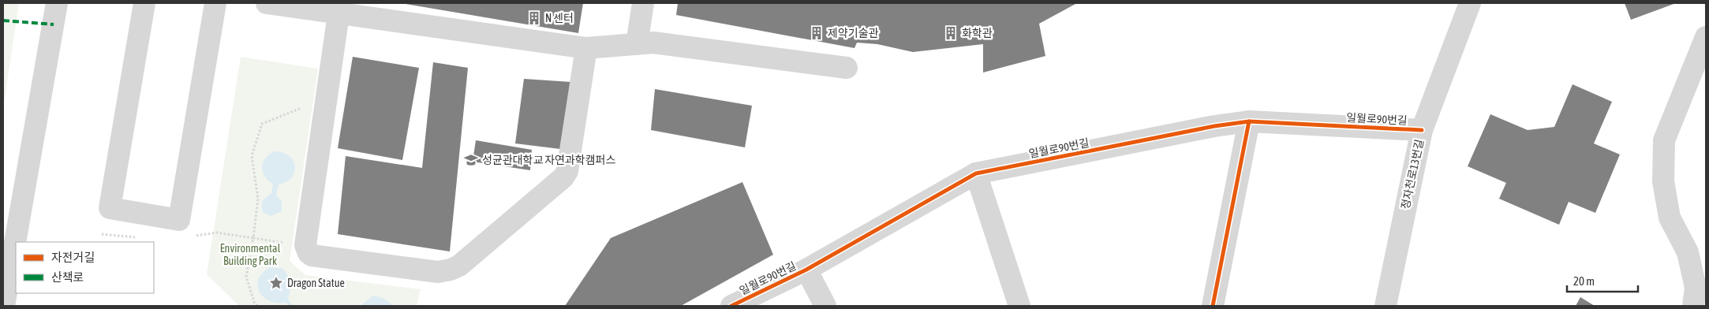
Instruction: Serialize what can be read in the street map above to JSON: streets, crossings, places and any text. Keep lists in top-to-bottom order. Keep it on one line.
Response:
{"streets":{"street":["일월로90번길","정자천로13번길"]},"crossings":[["일월로90번길","정자천로13번길"]],"parks":["Environmental Building Park"],"places":{"building":["N 센터","제약기술관","화학관"],"school or university":["성균관대학교 자연과학캠퍼스"],"place":["Dragon Statue"]},"legend":["자전거길","산책로"],"scale_bar":"20 m"}
